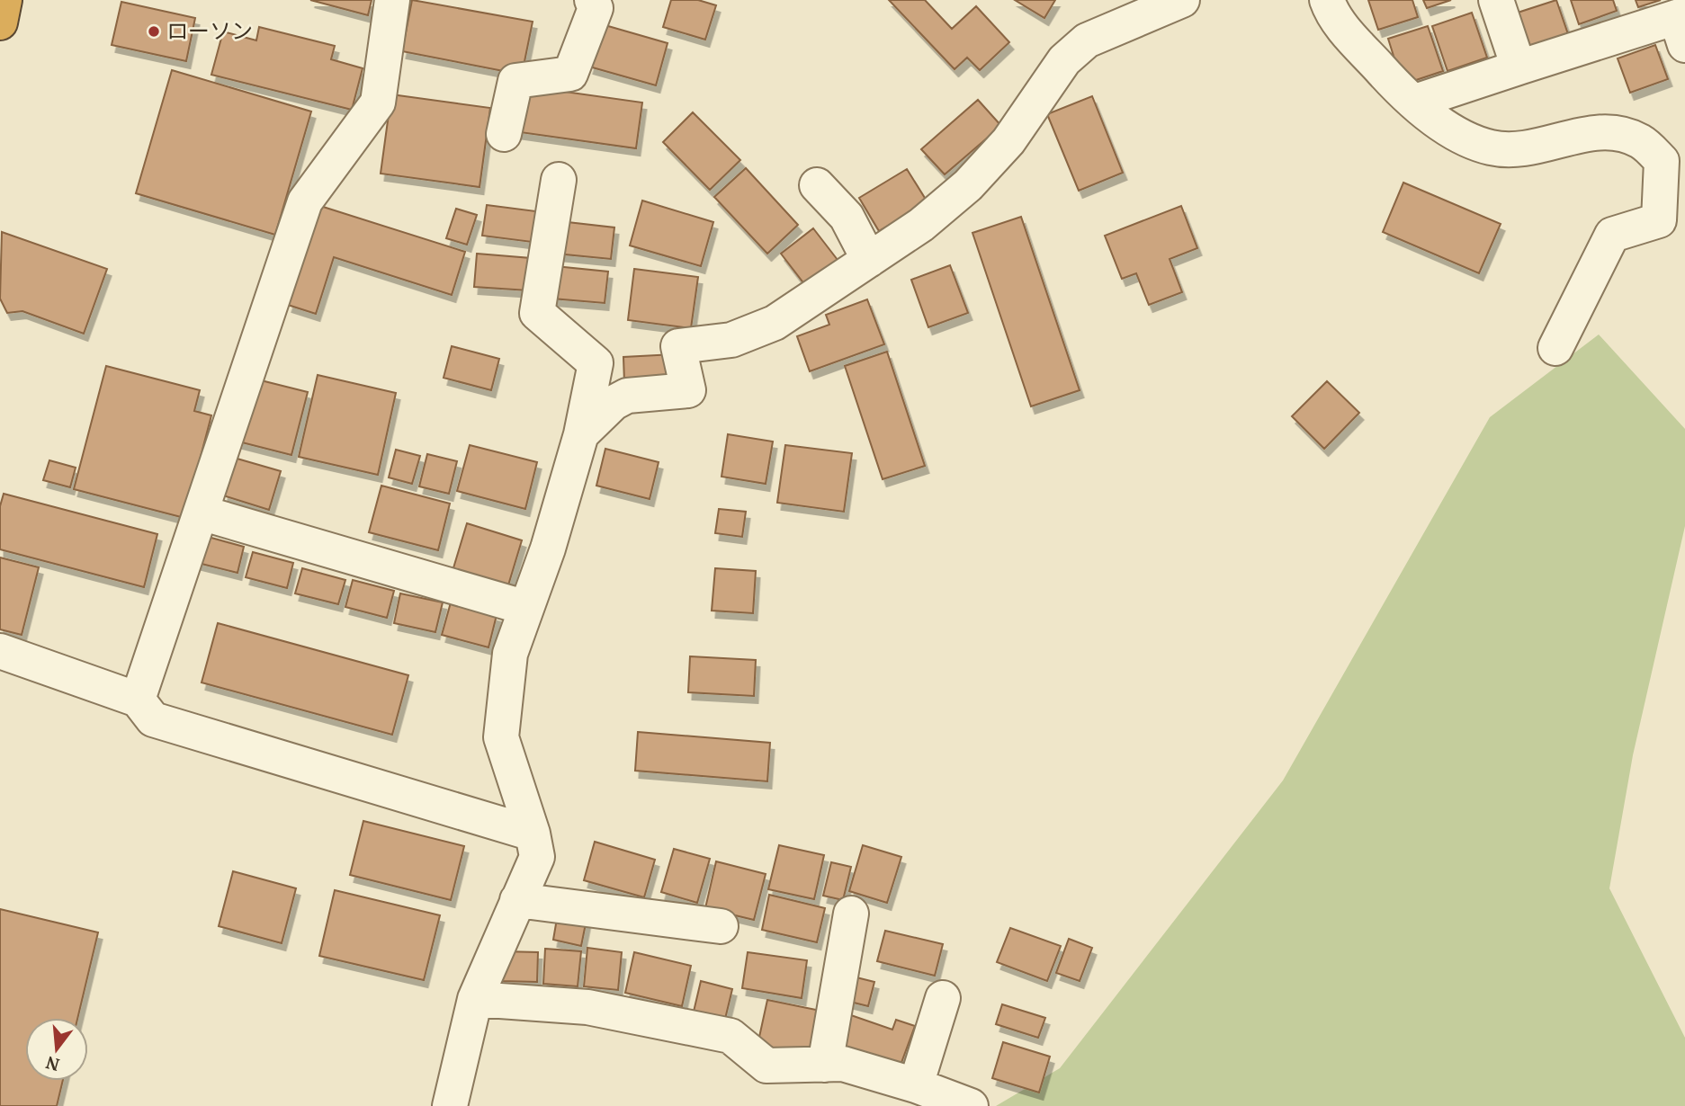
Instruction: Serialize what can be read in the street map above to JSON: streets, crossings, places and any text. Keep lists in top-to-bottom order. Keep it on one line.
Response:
{"places":["ローソン"],"north":"bottom"}
